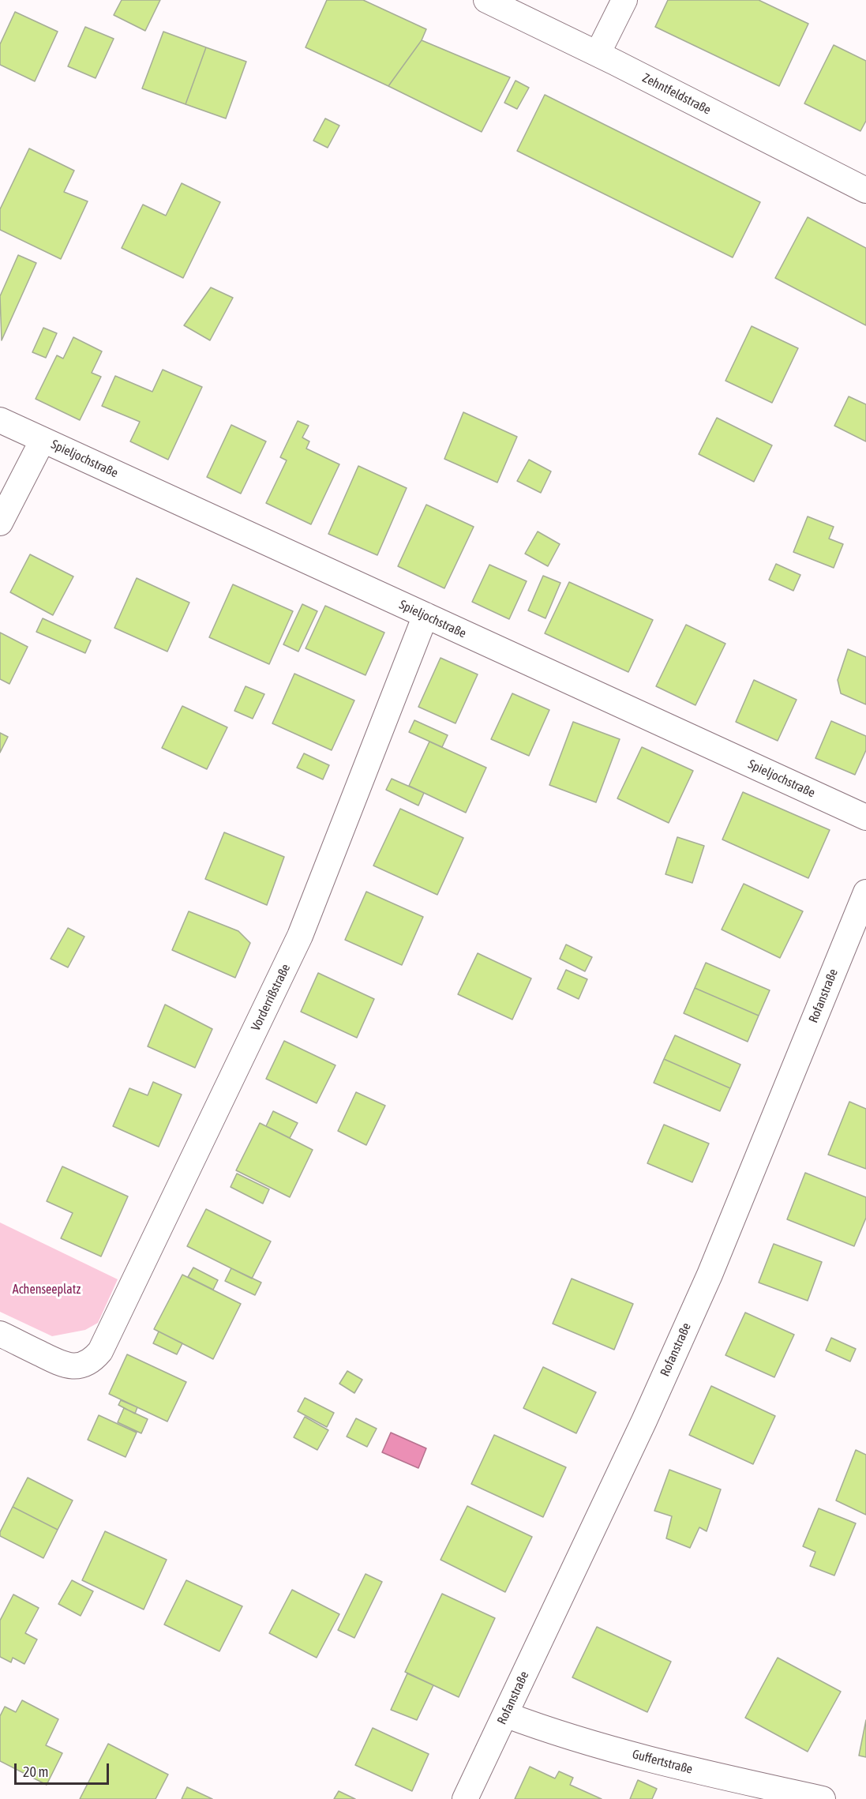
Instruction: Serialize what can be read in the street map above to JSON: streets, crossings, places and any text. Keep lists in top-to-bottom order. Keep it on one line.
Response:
{"streets":{"street":["Zehntfeldstraße","Spieljochstraße","Rofanstraße","Vorderrißstraße","Guffertstraße"]},"crossings":[["Spieljochstraße","Vorderrißstraße"],["Rofanstraße","Guffertstraße"]],"parks":["Achenseeplatz"],"scale_bar":"20 m"}
